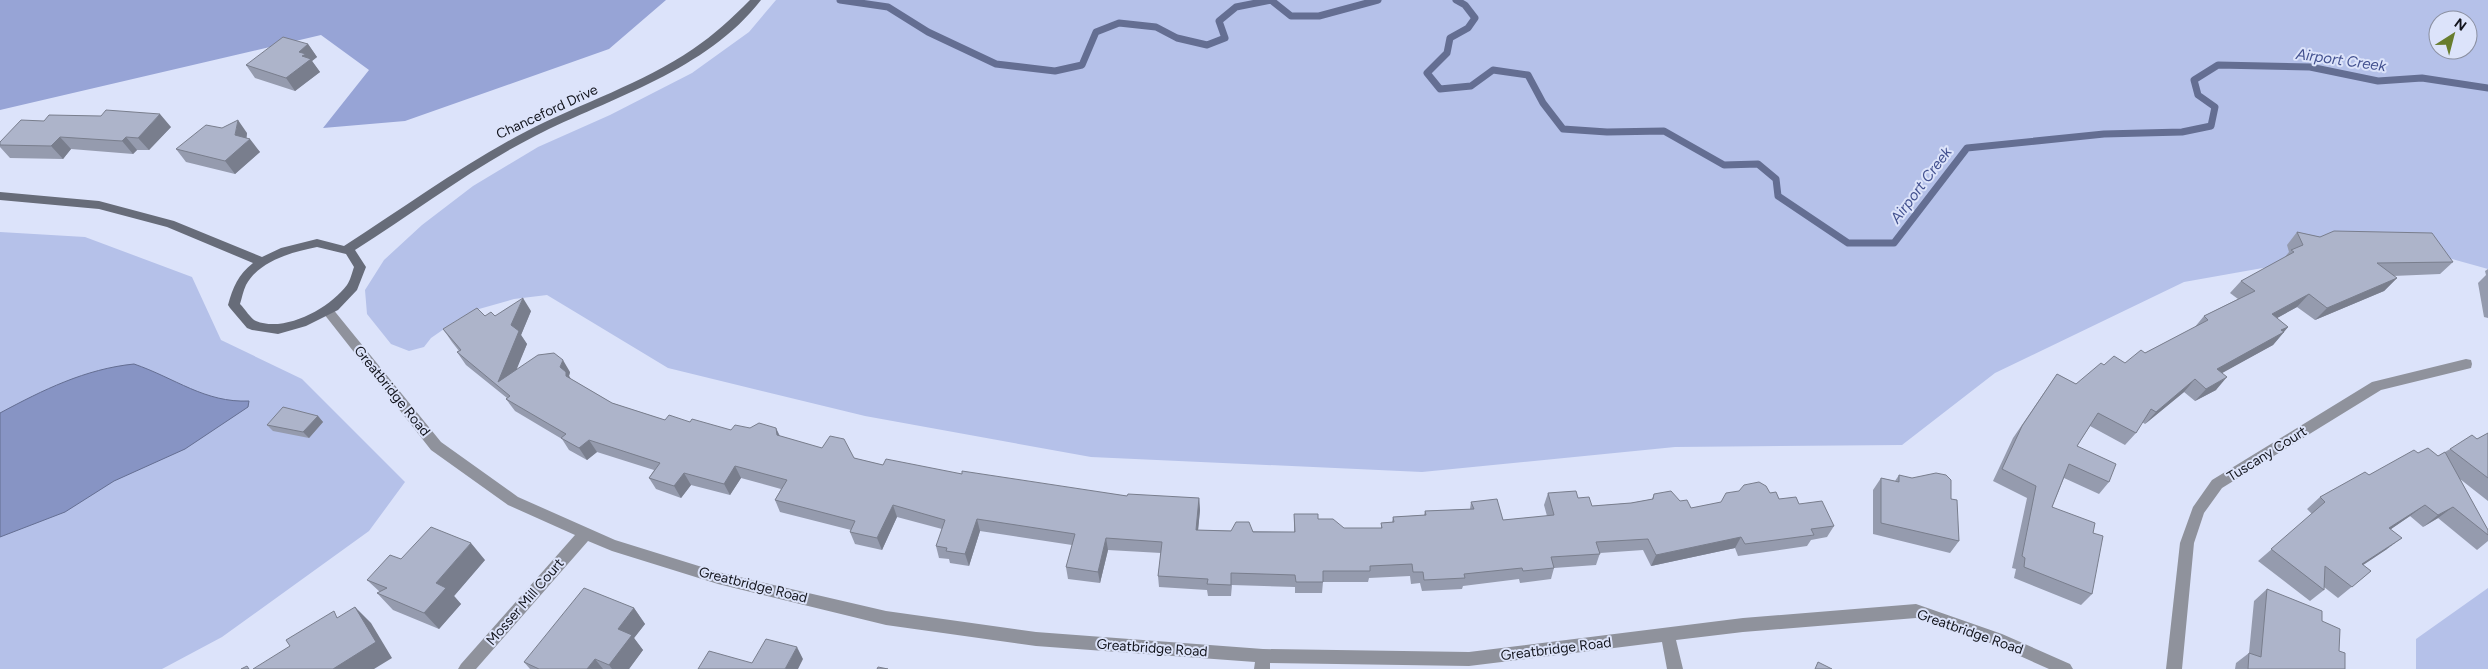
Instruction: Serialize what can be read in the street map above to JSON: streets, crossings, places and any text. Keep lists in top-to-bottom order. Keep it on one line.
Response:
{"streets":{"street":["Chanceford Drive","Greatbridge Road","Tuscany Court","Mosser Mill Court"]},"crossings":[["Chanceford Drive","Greatbridge Road"],["Greatbridge Road","Mosser Mill Court"]],"water":["Airport Creek"],"north":"top right"}
